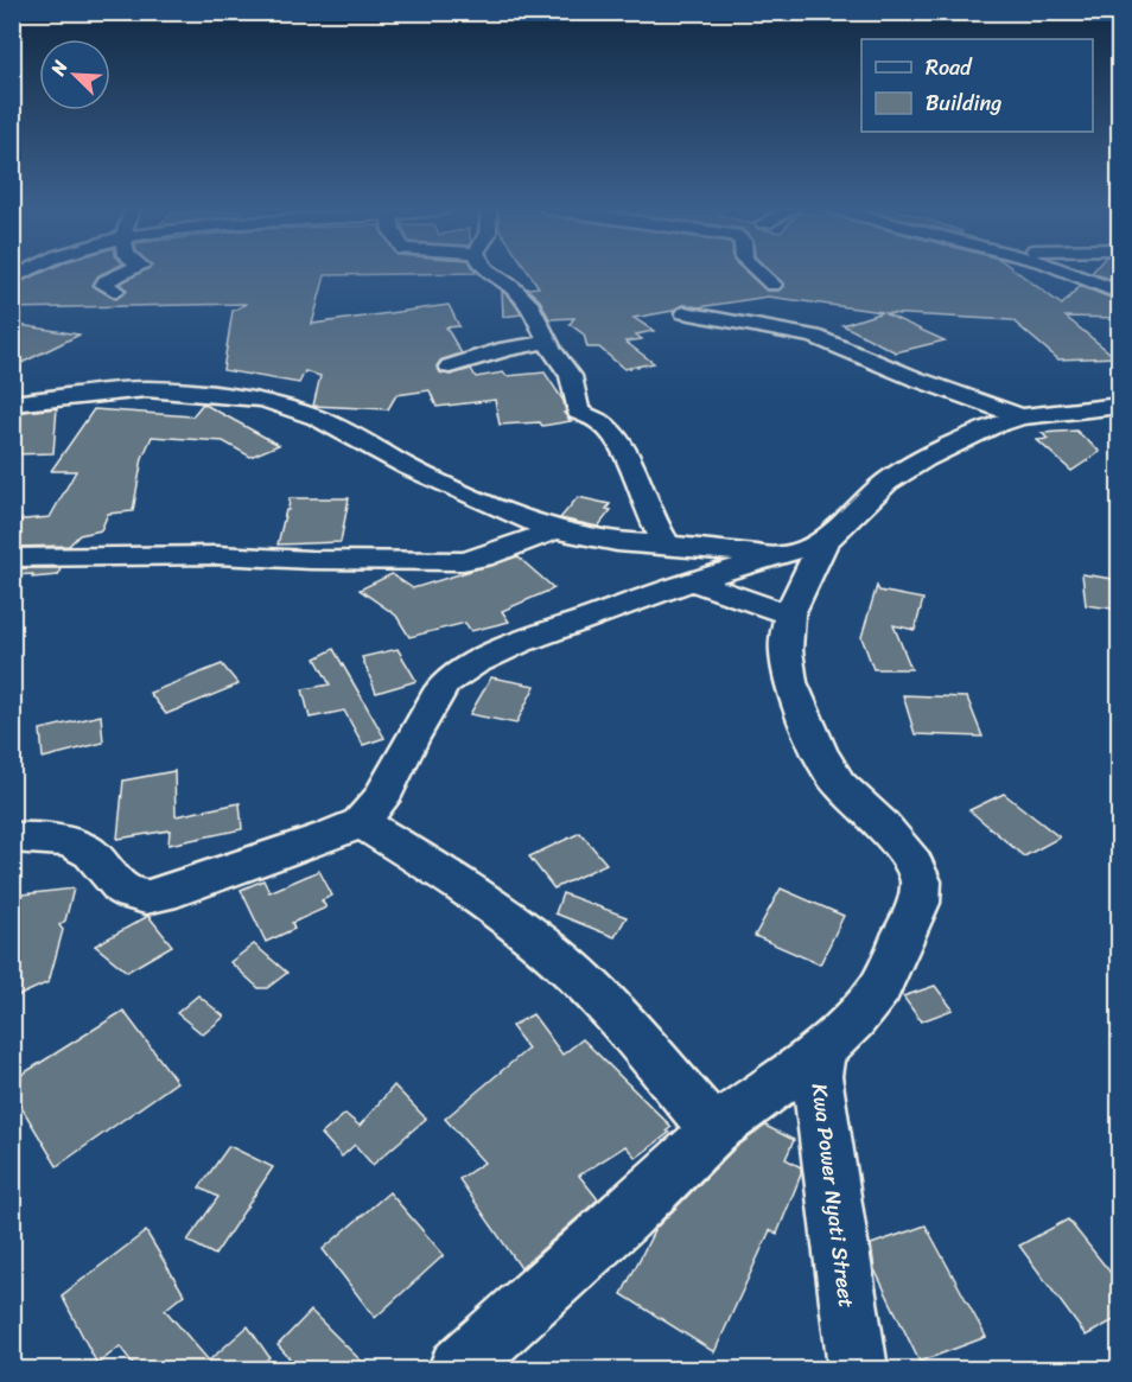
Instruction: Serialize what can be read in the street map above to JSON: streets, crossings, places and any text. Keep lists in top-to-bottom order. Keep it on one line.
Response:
{"streets":{"street":["Kwa Power Nyati Street"]},"legend":["Road","Building"],"north":"top left"}
